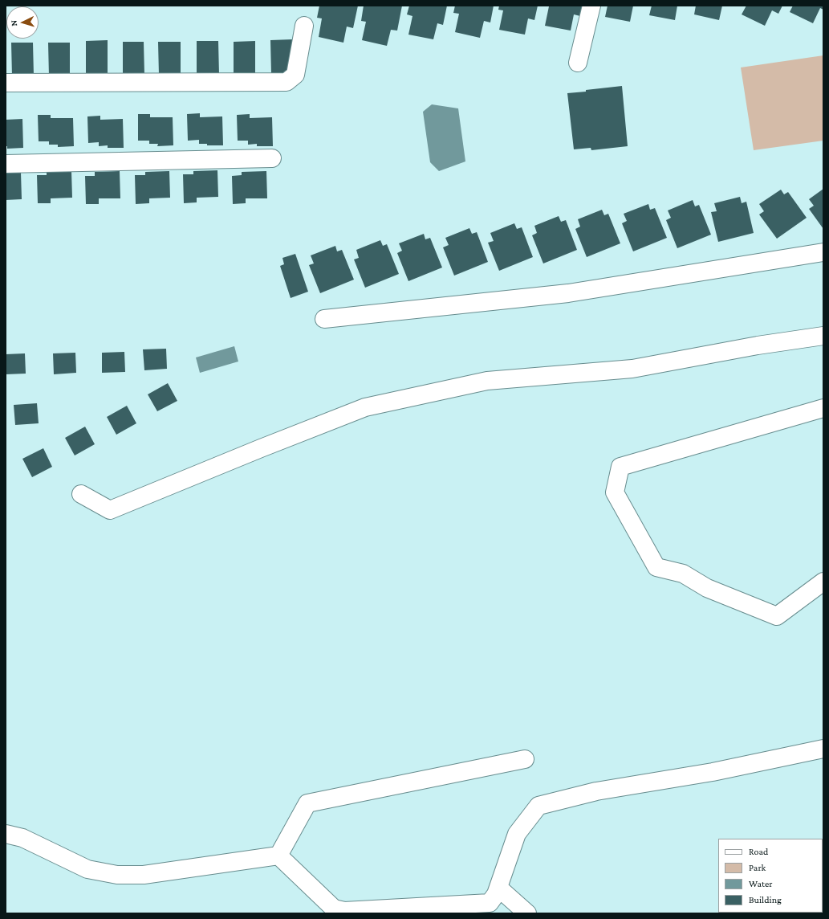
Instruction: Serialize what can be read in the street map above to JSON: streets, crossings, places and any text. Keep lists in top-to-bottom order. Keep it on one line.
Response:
{"legend":["Road","Park","Water","Building"],"north":"left"}
